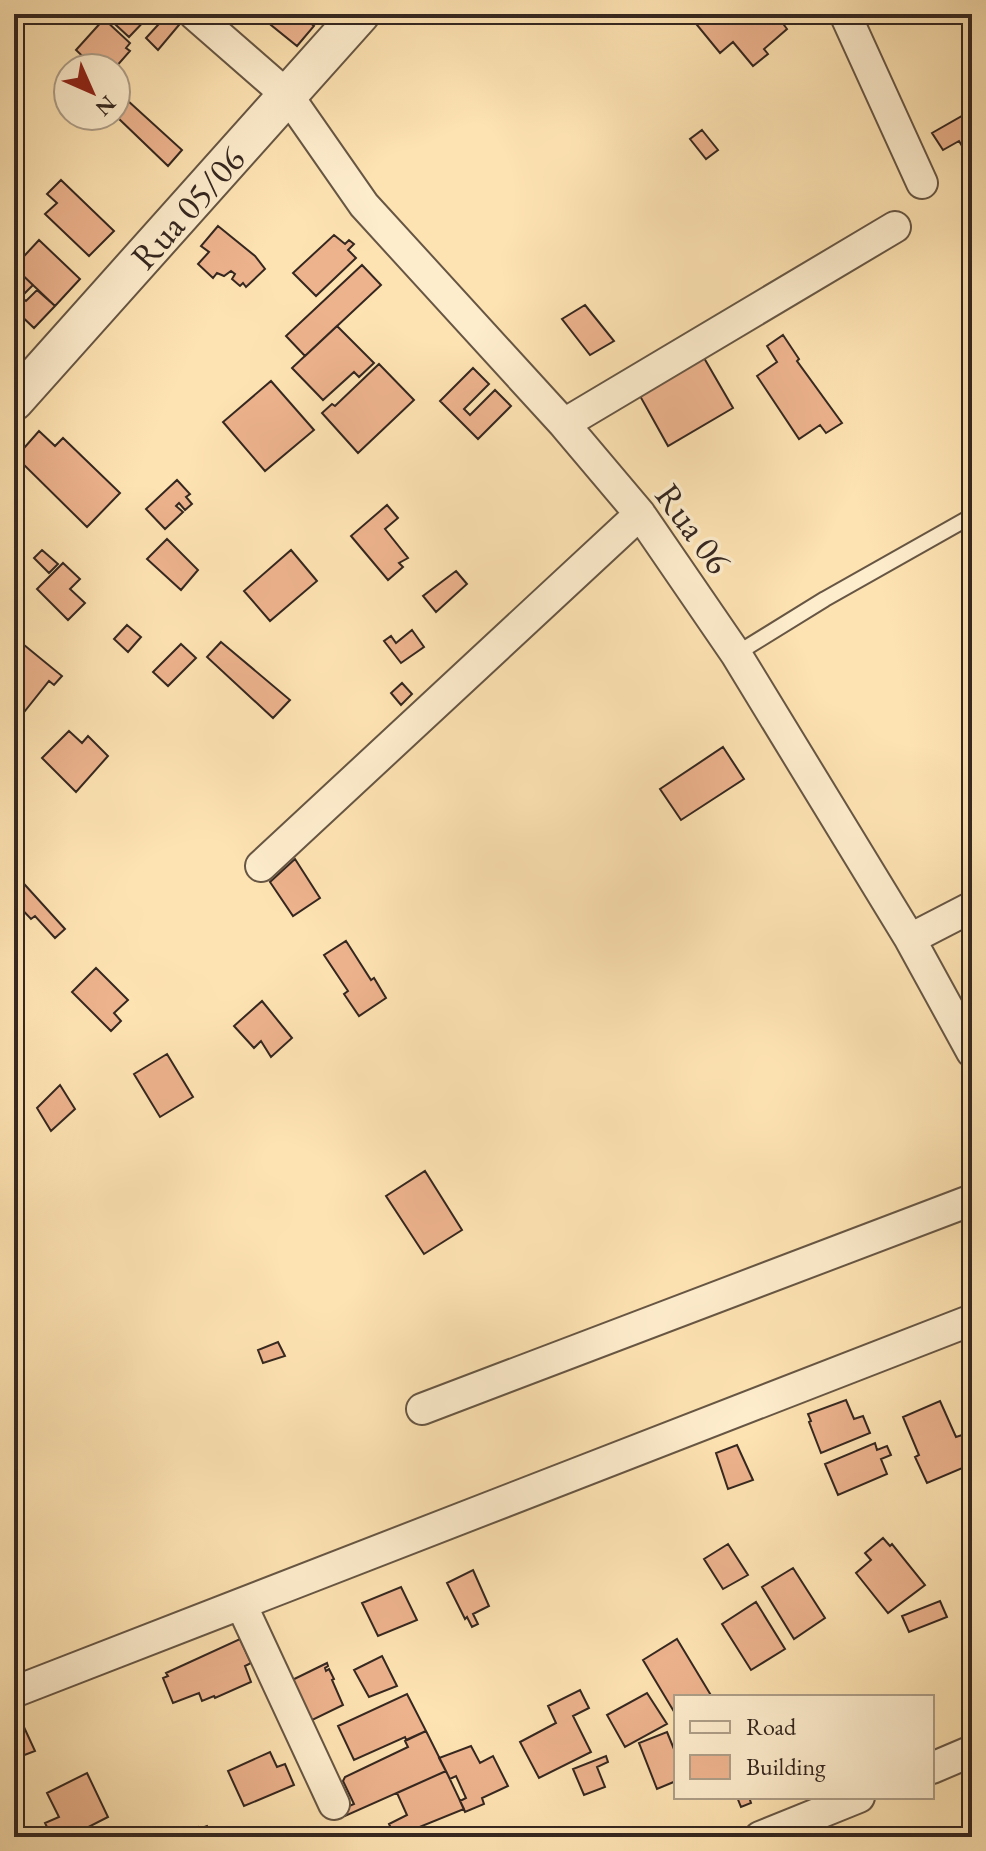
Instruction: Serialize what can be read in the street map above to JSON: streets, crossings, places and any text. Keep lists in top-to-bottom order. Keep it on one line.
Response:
{"streets":{"street":["Rua 05/06","Rua 06"]},"crossings":[["Rua 05/06","Rua 06"]],"legend":["Road","Building"],"north":"bottom right"}
